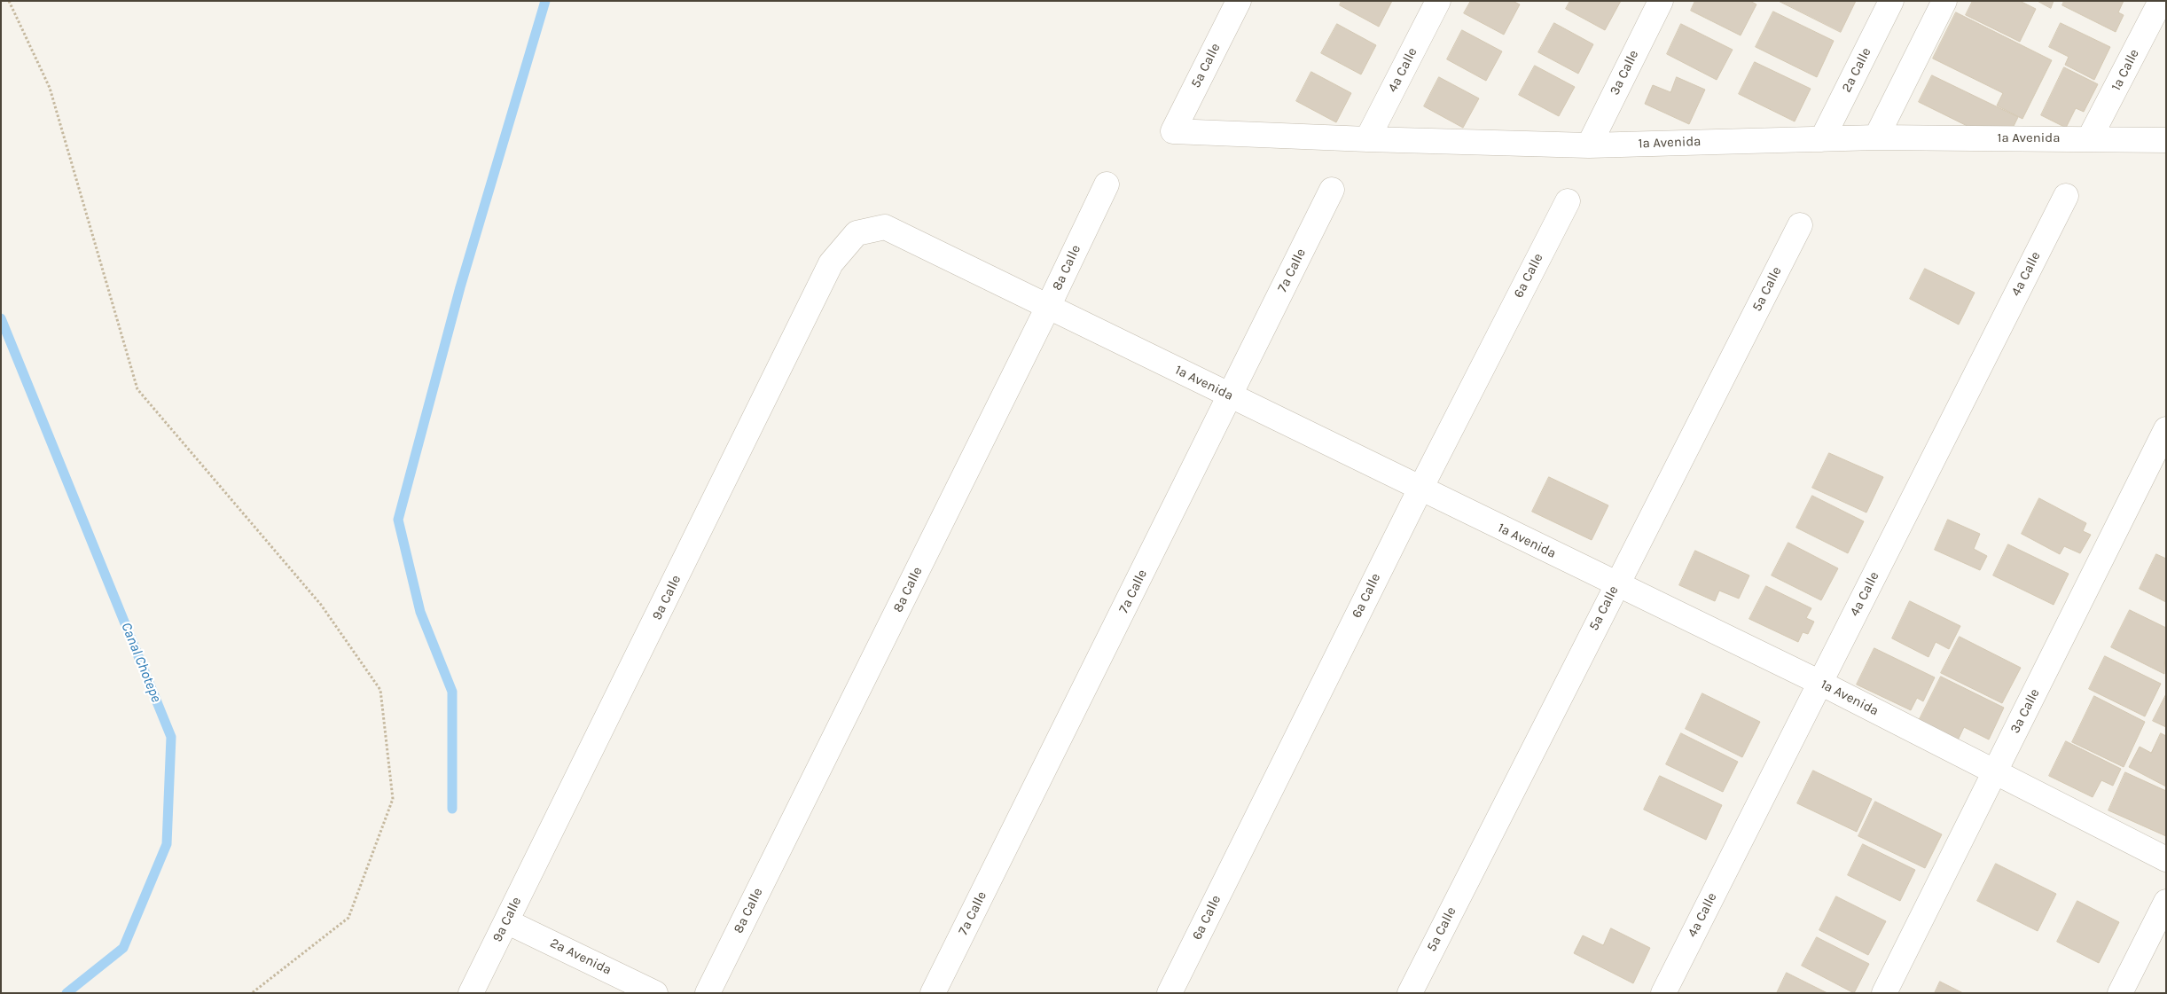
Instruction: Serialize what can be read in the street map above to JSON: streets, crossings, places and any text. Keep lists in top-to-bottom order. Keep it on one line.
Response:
{"streets":{"street":["5a Calle","4a Calle","2a Calle","1a Calle","3a Calle","1a Avenida","8a Calle","7a Calle","6a Calle","9a Calle","2a Avenida"]},"crossings":[["5a Calle","1a Avenida"],["4a Calle","1a Avenida"],["2a Calle","1a Avenida"],["1a Calle","1a Avenida"],["3a Calle","1a Avenida"],["1a Avenida","8a Calle"],["1a Avenida","7a Calle"],["1a Avenida","6a Calle"],["1a Avenida","9a Calle"],["9a Calle","2a Avenida"]],"water":["Canal Chotepe"]}
